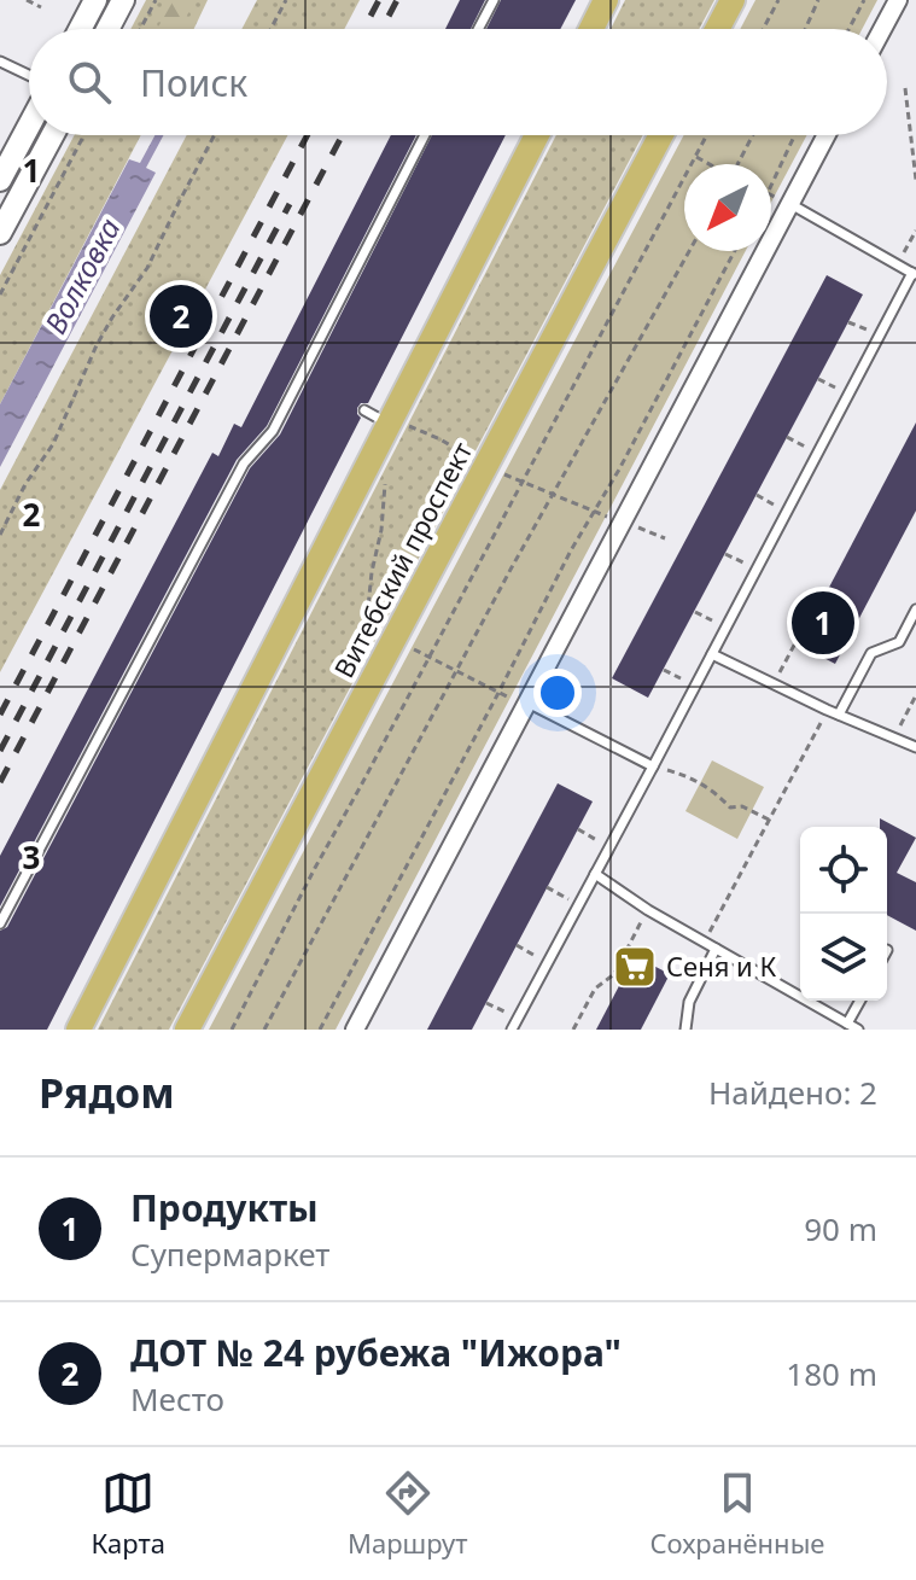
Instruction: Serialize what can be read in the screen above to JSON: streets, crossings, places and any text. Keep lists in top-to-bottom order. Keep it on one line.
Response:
{"streets":{"main road":["Витебский проспект"]},"water":["Волковка"],"places":{"supermarket":["Сеня и К"]},"north":"bottom left","page":{"search":"Поиск","pins":["2","1"],"heading":["Рядом","Найдено: 2"],"list":[{"mark":"1","name":"Продукты","note":"Супермаркет","value":"90 m"},{"mark":"2","name":"ДОТ № 24 рубежа \"Ижора\"","note":"Место","value":"180 m"}],"nav":["Карта","Маршрут","Сохранённые"]},"grid":{"rows":["1","2","3"]}}
